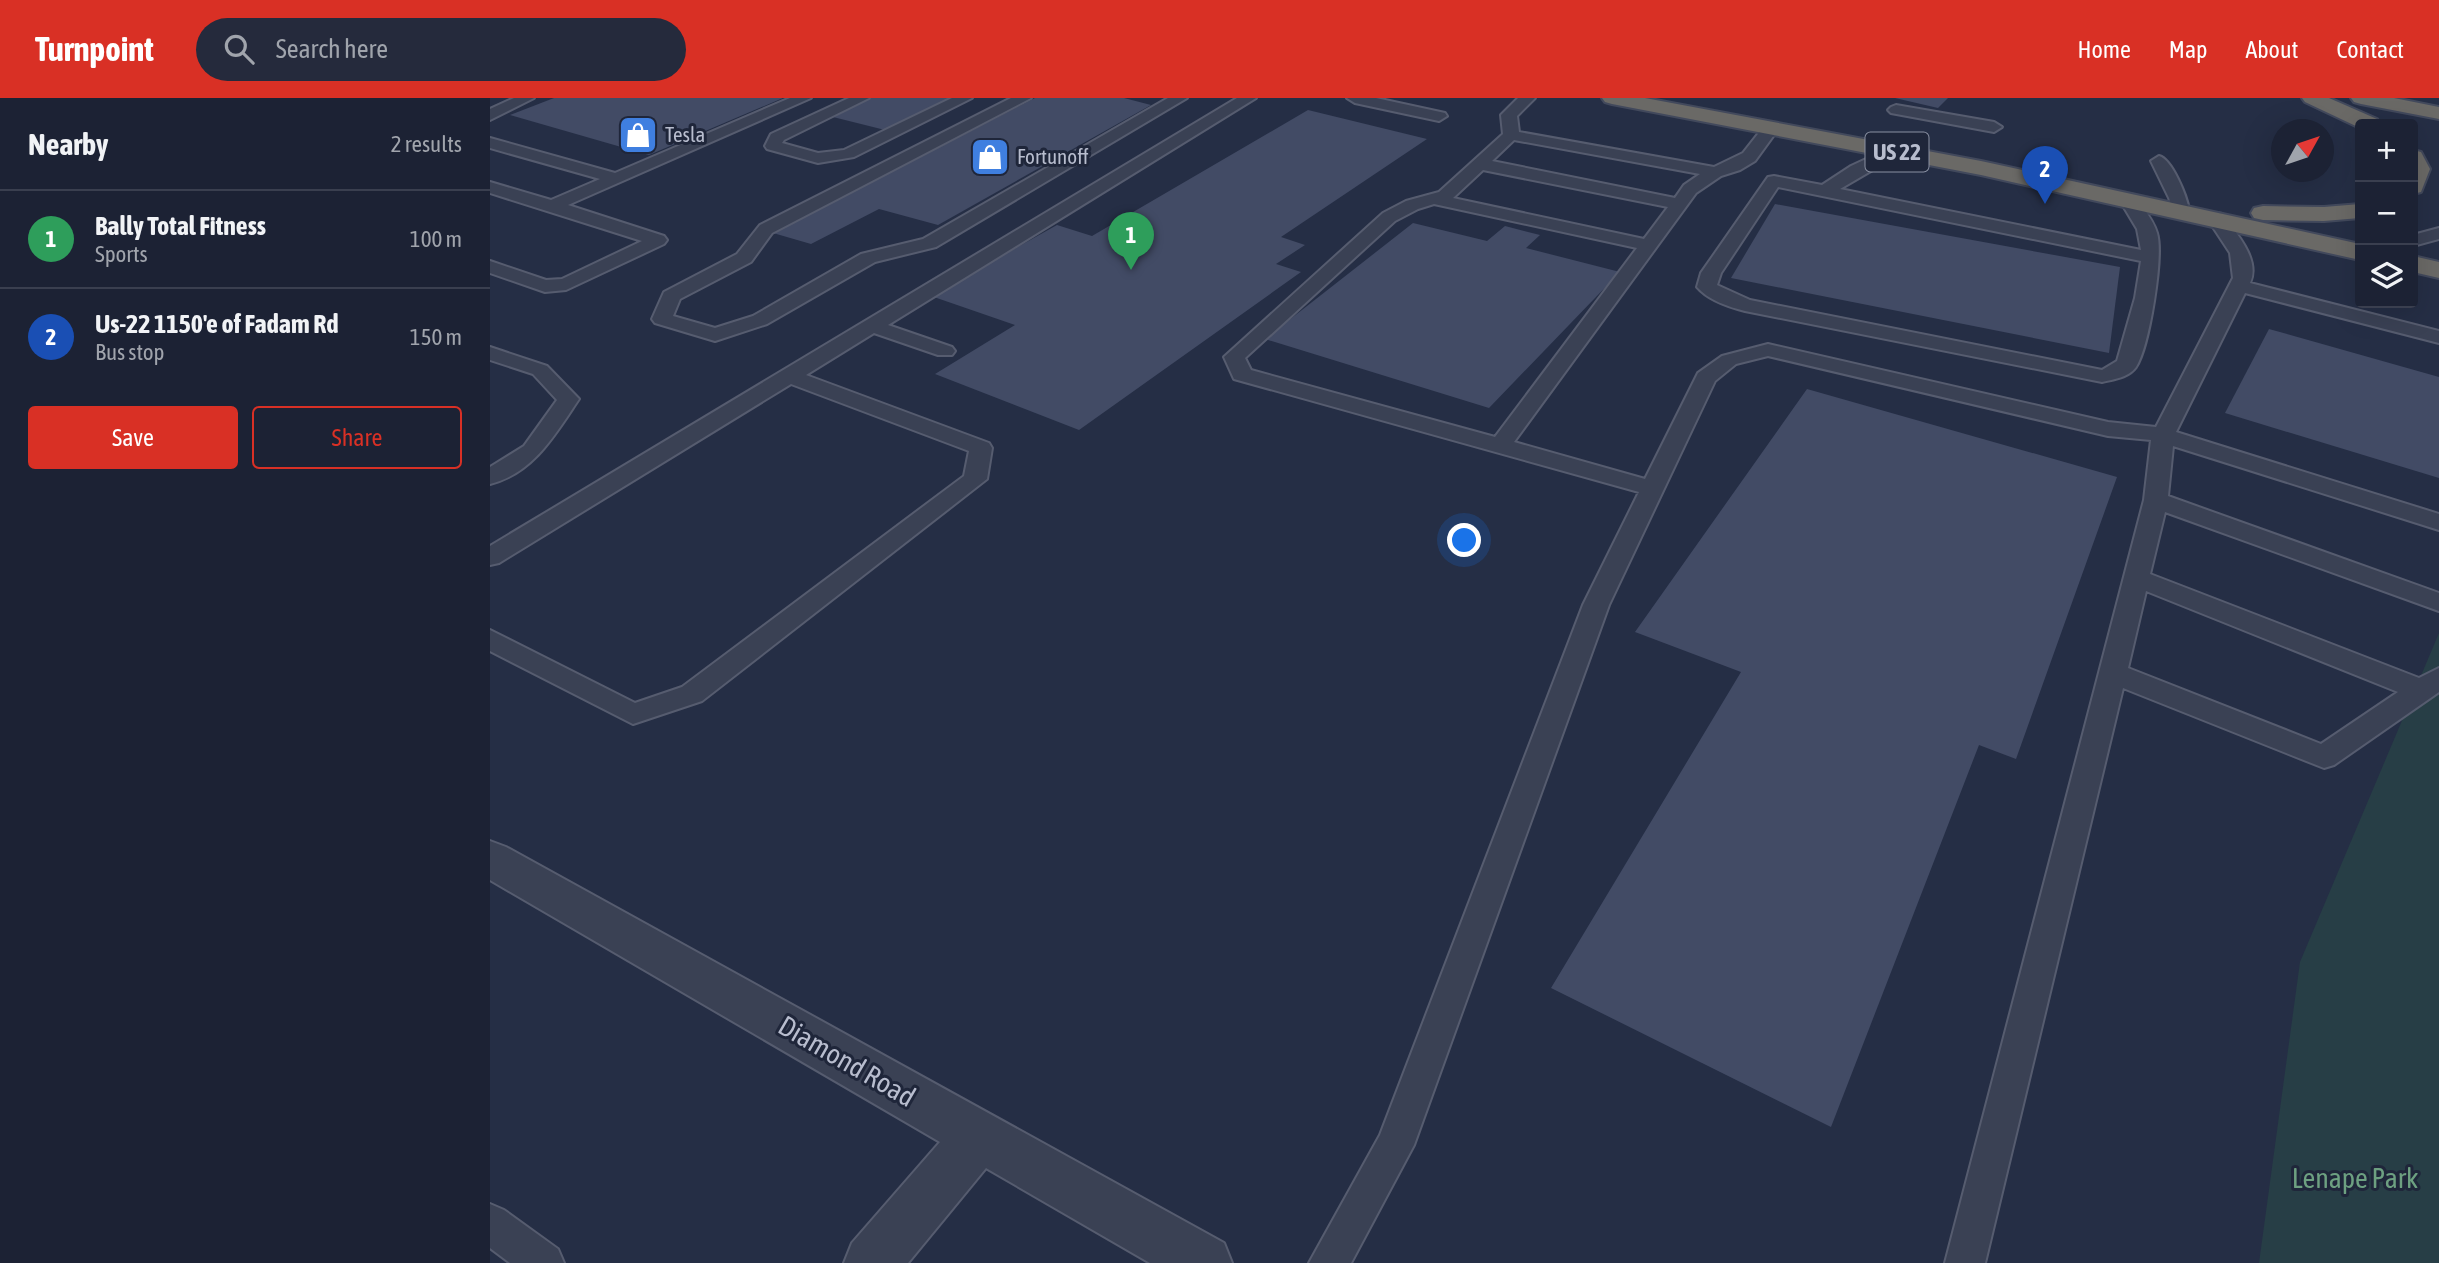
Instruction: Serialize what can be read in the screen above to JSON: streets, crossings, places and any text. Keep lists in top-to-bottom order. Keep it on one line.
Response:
{"streets":{"highway":["US 22"],"street":["Diamond Road"]},"parks":["Lenape Park"],"places":{"shop":["Tesla","Fortunoff"]},"north":"top right","page":{"header":"Turnpoint","search":"Search here","nav":["Home","Map","About","Contact"],"heading":["Nearby","2 results"],"map_buttons":["+","−"],"pins":["2","1"],"list":[{"mark":"1","name":"Bally Total Fitness","note":"Sports","value":"100 m"},{"mark":"2","name":"Us-22 1150'e of Fadam Rd","note":"Bus stop","value":"150 m"}],"buttons":["Save","Share"]}}
